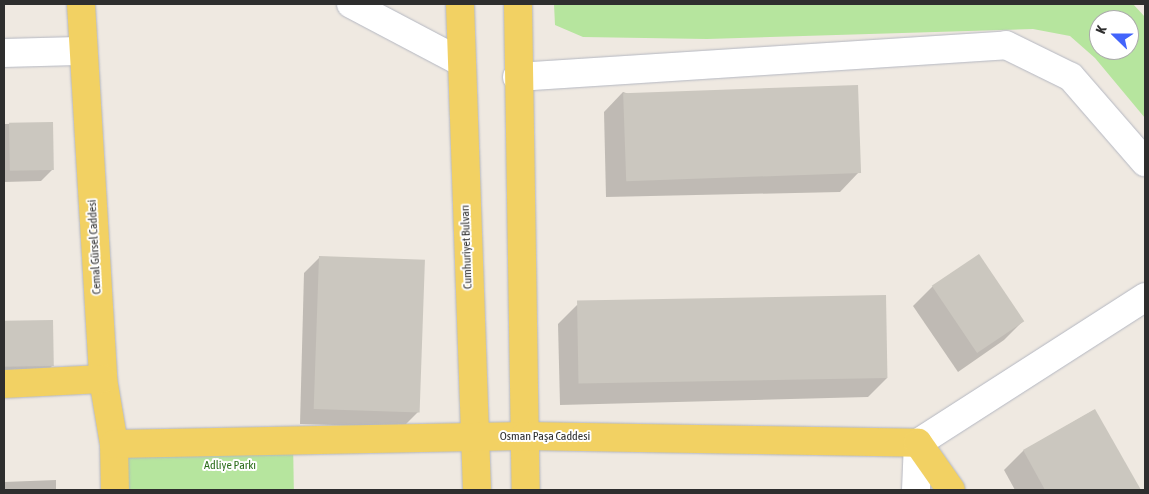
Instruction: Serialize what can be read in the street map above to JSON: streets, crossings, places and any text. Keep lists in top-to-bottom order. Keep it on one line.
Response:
{"streets":{"main road":["Cemal Gürsel Caddesi","Cumhuriyet Bulvarı","Osman Paşa Caddesi"]},"crossings":[["Cemal Gürsel Caddesi","Osman Paşa Caddesi"],["Cumhuriyet Bulvarı","Osman Paşa Caddesi"]],"parks":["Adliye Parkı"],"north":"left"}
